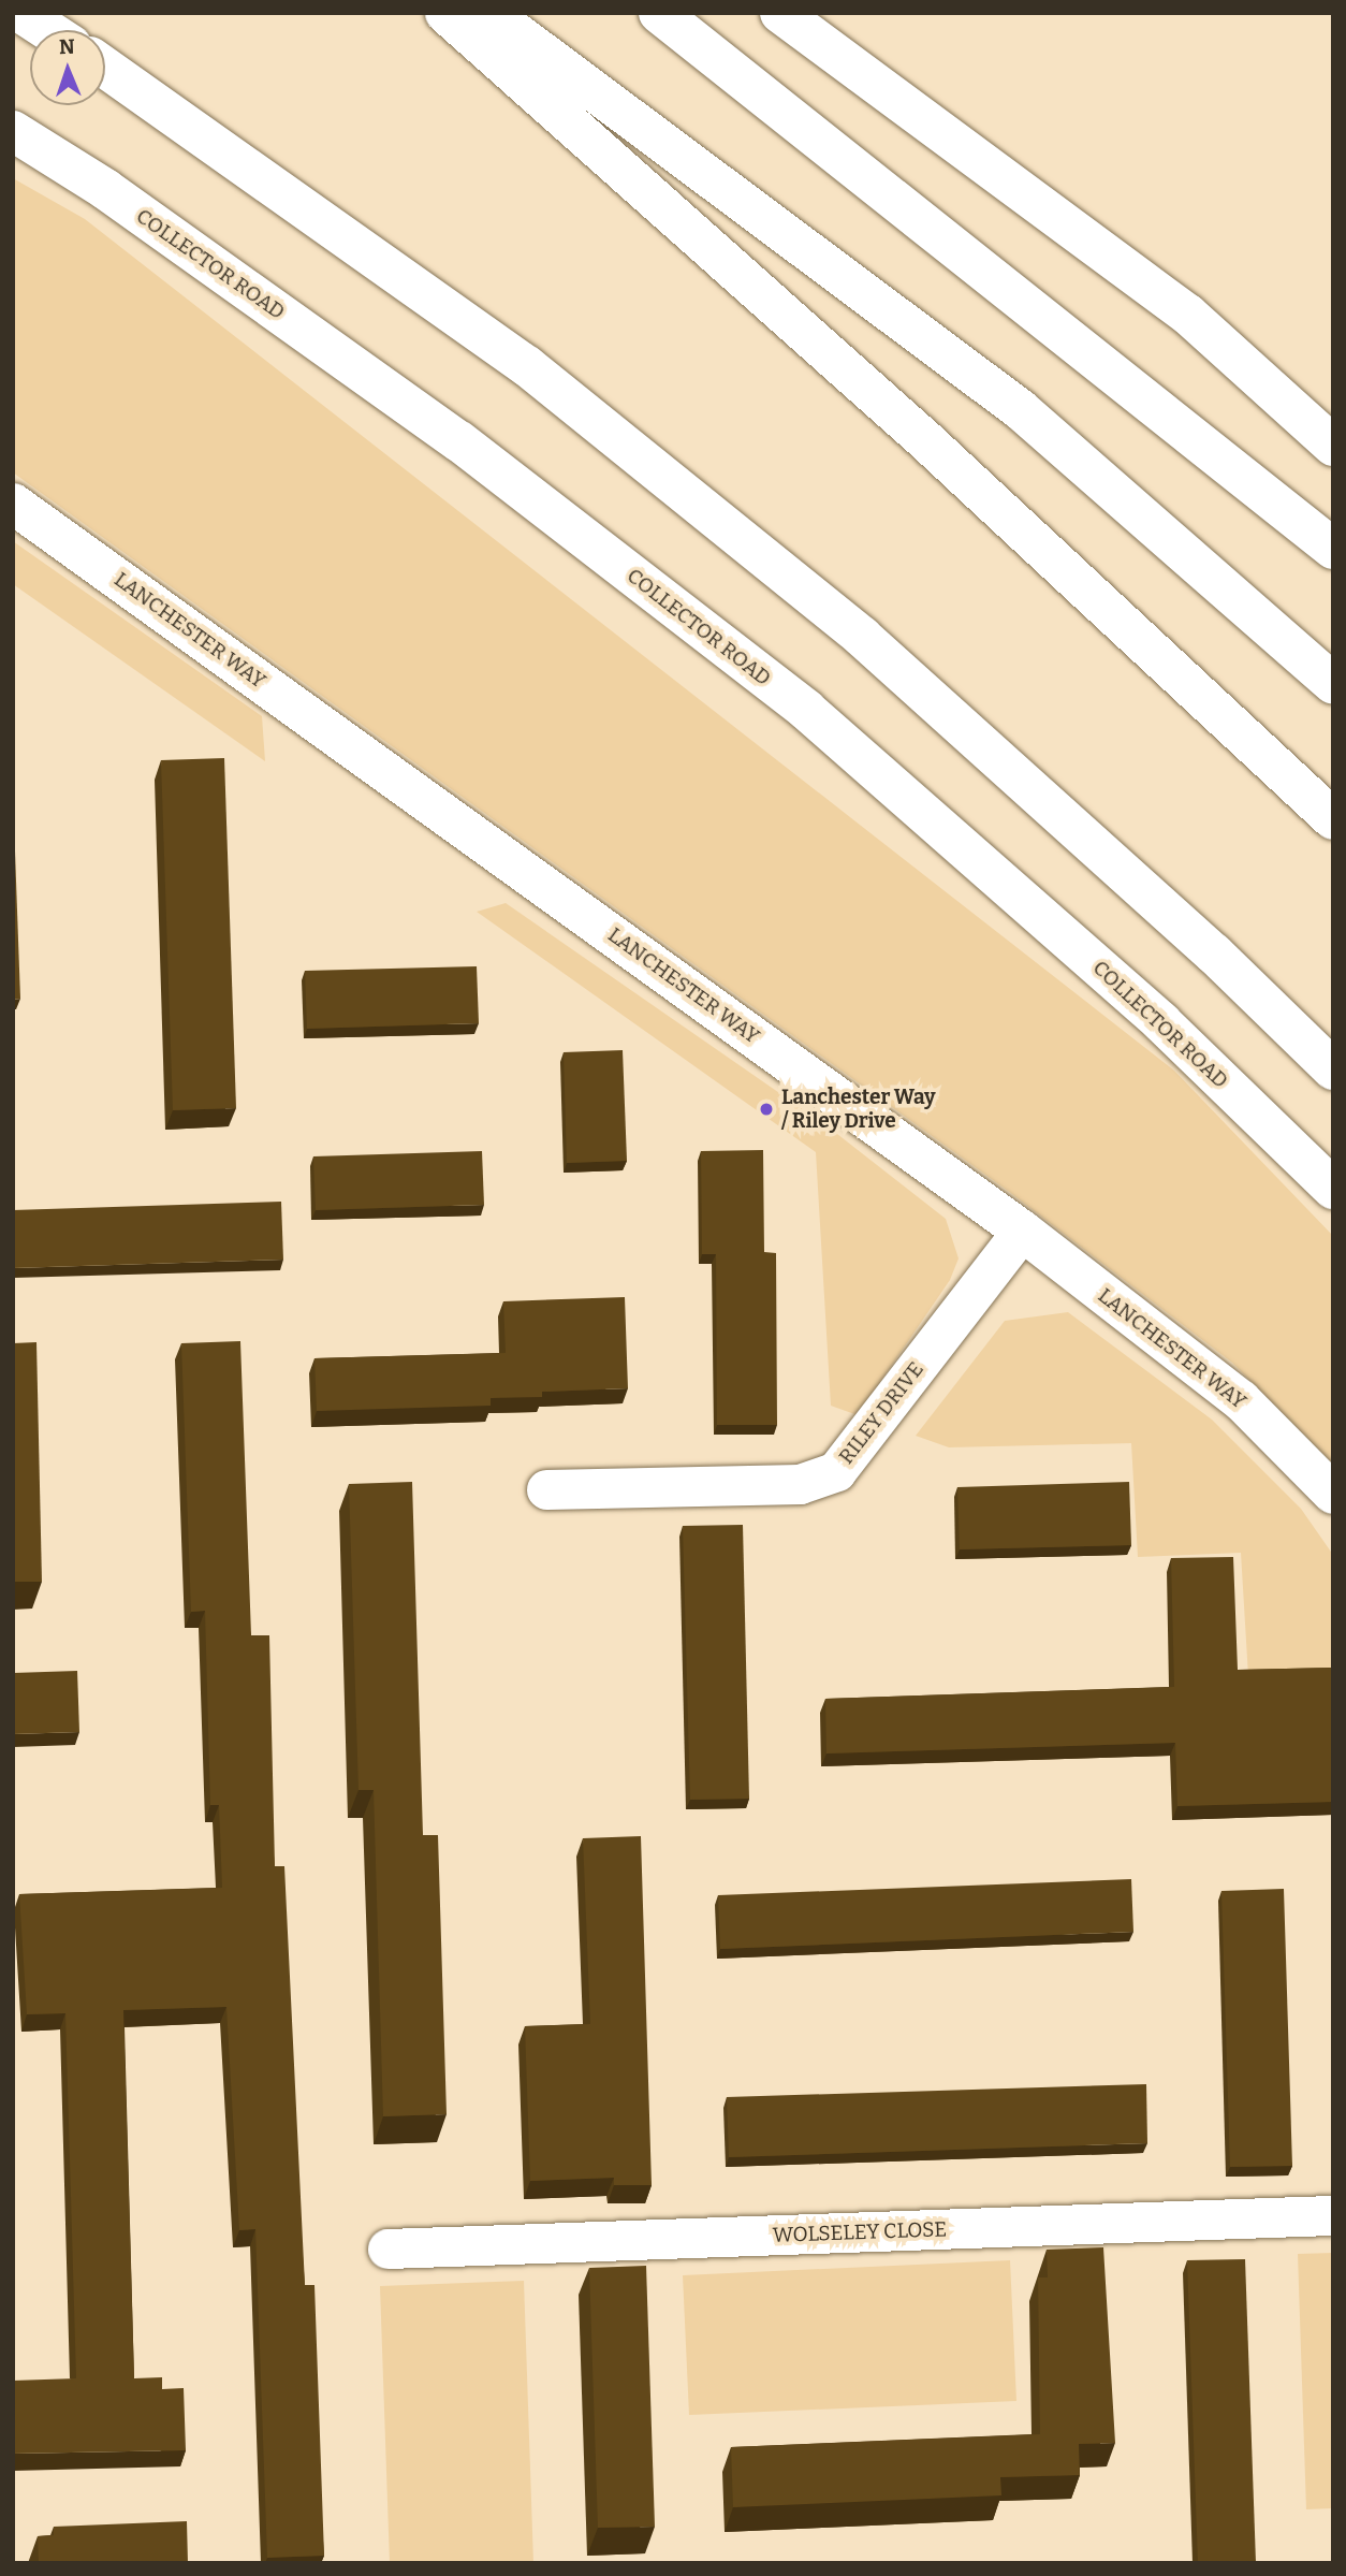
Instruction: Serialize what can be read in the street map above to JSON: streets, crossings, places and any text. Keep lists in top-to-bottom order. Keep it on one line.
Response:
{"streets":{"main road":["COLLECTOR ROAD","LANCHESTER WAY"],"street":["RILEY DRIVE","WOLSELEY CLOSE"]},"crossings":[["LANCHESTER WAY","RILEY DRIVE"]],"places":["Lanchester Way / Riley Drive"],"north":"top"}
